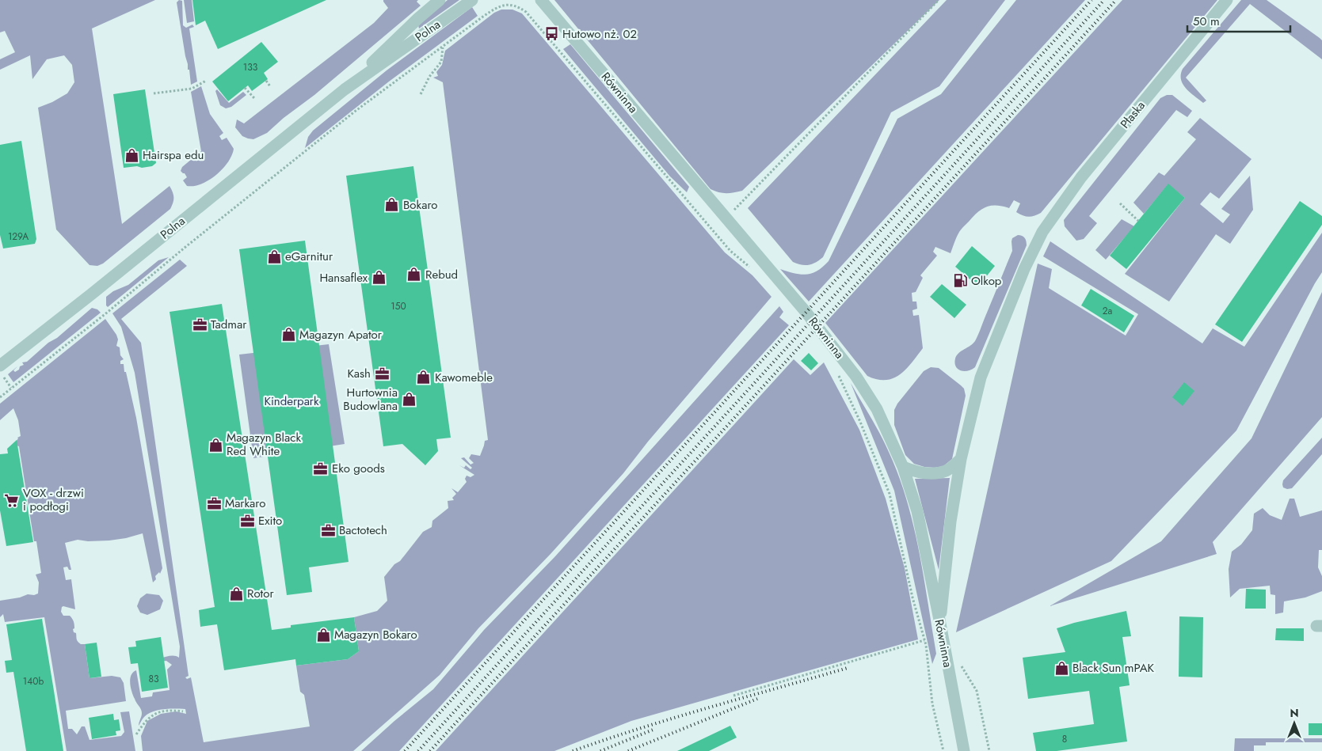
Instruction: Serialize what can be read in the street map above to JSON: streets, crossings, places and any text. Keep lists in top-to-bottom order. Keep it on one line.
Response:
{"streets":{"street":["Polna","Równinna","Płaska"]},"crossings":[["Równinna","Płaska"]],"parks":["Kinderpark"],"places":{"bus stop":["Hutowo nż. 02"],"shop":["Hairspa edu","Bokaro","eGarnitur","Rebud","Hansaflex","Magazyn Apator","Kawomeble","Hurtownia Budowlana","Magazyn Black Red White","Rotor","Magazyn Bokaro","Black Sun mPAK"],"fuel station":["Olkop"],"office":["Tadmar","Kash","Eko goods","Markaro","Exito","Bactotech"],"supermarket":["VOX - drzwi i podłogi"]},"house_numbers":["133","129A","150","2a","83","140b","8"],"scale_bar":"50 m","north":"top"}
